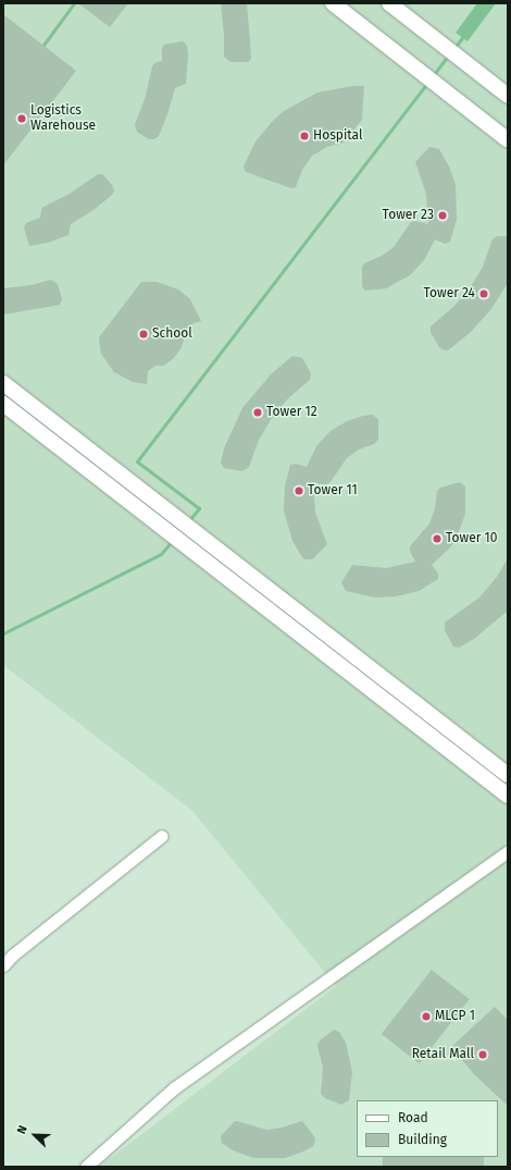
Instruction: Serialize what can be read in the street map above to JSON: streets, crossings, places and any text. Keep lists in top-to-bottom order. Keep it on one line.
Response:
{"places":["Logistics Warehouse","Hospital","Tower 23","Tower 24","School","Tower 12","Tower 11","Tower 10","MLCP 1","Retail Mall"],"legend":["Road","Building"],"north":"top left"}
